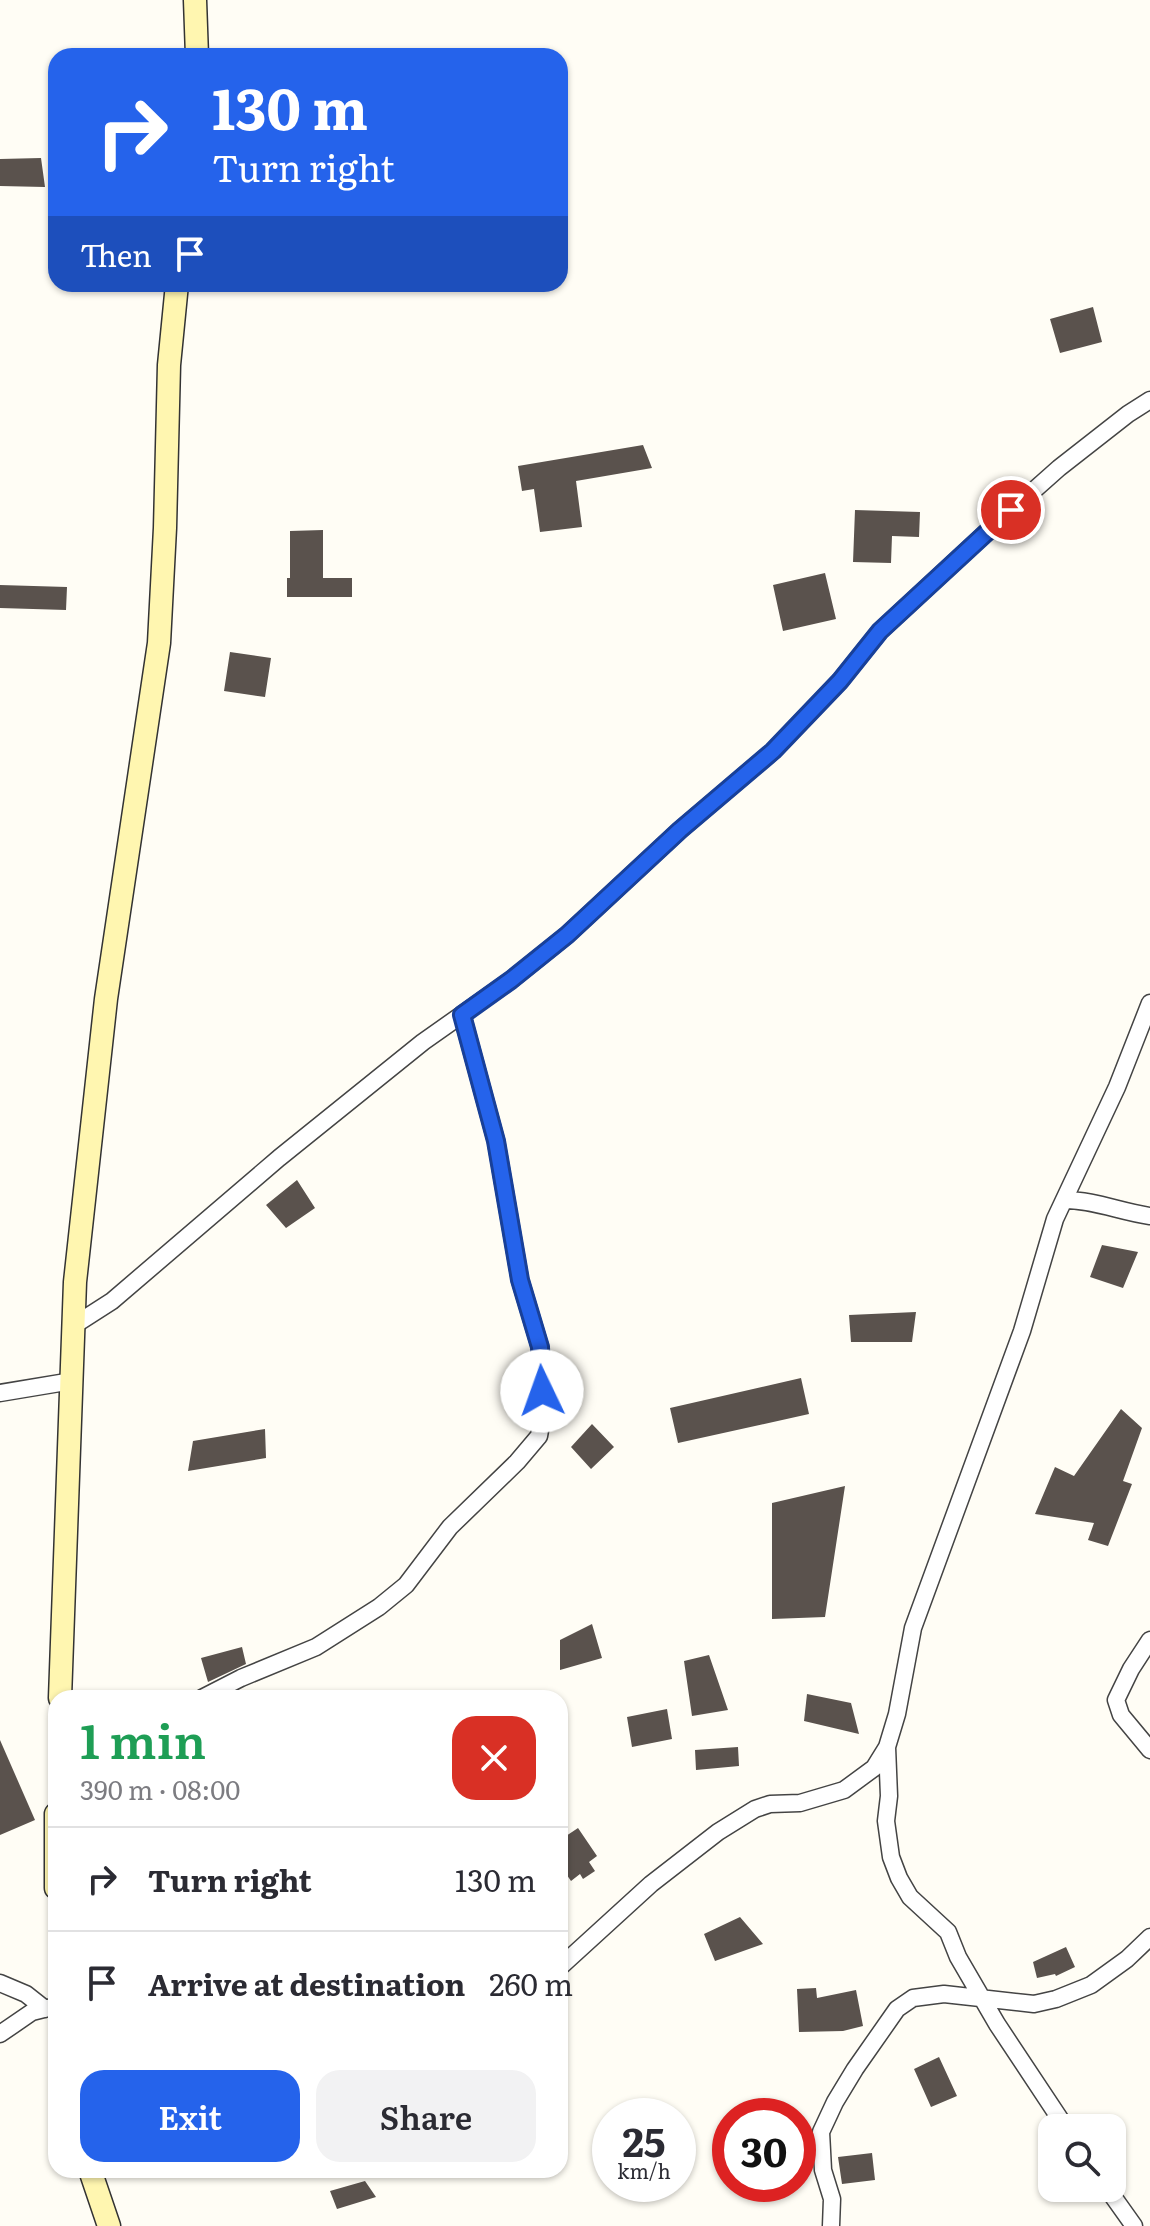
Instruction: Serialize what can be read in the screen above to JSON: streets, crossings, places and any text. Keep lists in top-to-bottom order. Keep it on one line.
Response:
{"page":{"turn":["130 m","Turn right"],"then":"Then","heading":["1 min","390 m · 08:00"],"list":[{"name":"Turn right","value":"130 m"},{"name":"Arrive at destination","value":"260 m"}],"buttons":["Exit","Share"],"speed":"25 km/h","limit":"30"}}
